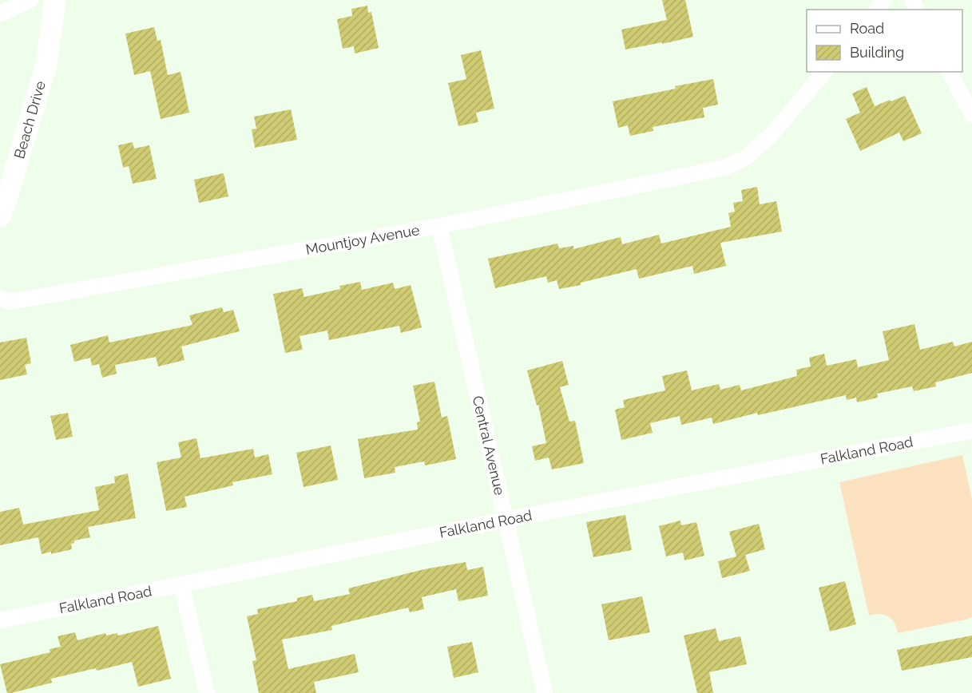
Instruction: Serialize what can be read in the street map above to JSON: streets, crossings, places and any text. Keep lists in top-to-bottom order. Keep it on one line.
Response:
{"streets":{"street":["Beach Drive","Mountjoy Avenue","Central Avenue","Falkland Road"]},"crossings":[["Mountjoy Avenue","Central Avenue"],["Central Avenue","Falkland Road"]],"legend":["Road","Building"]}
